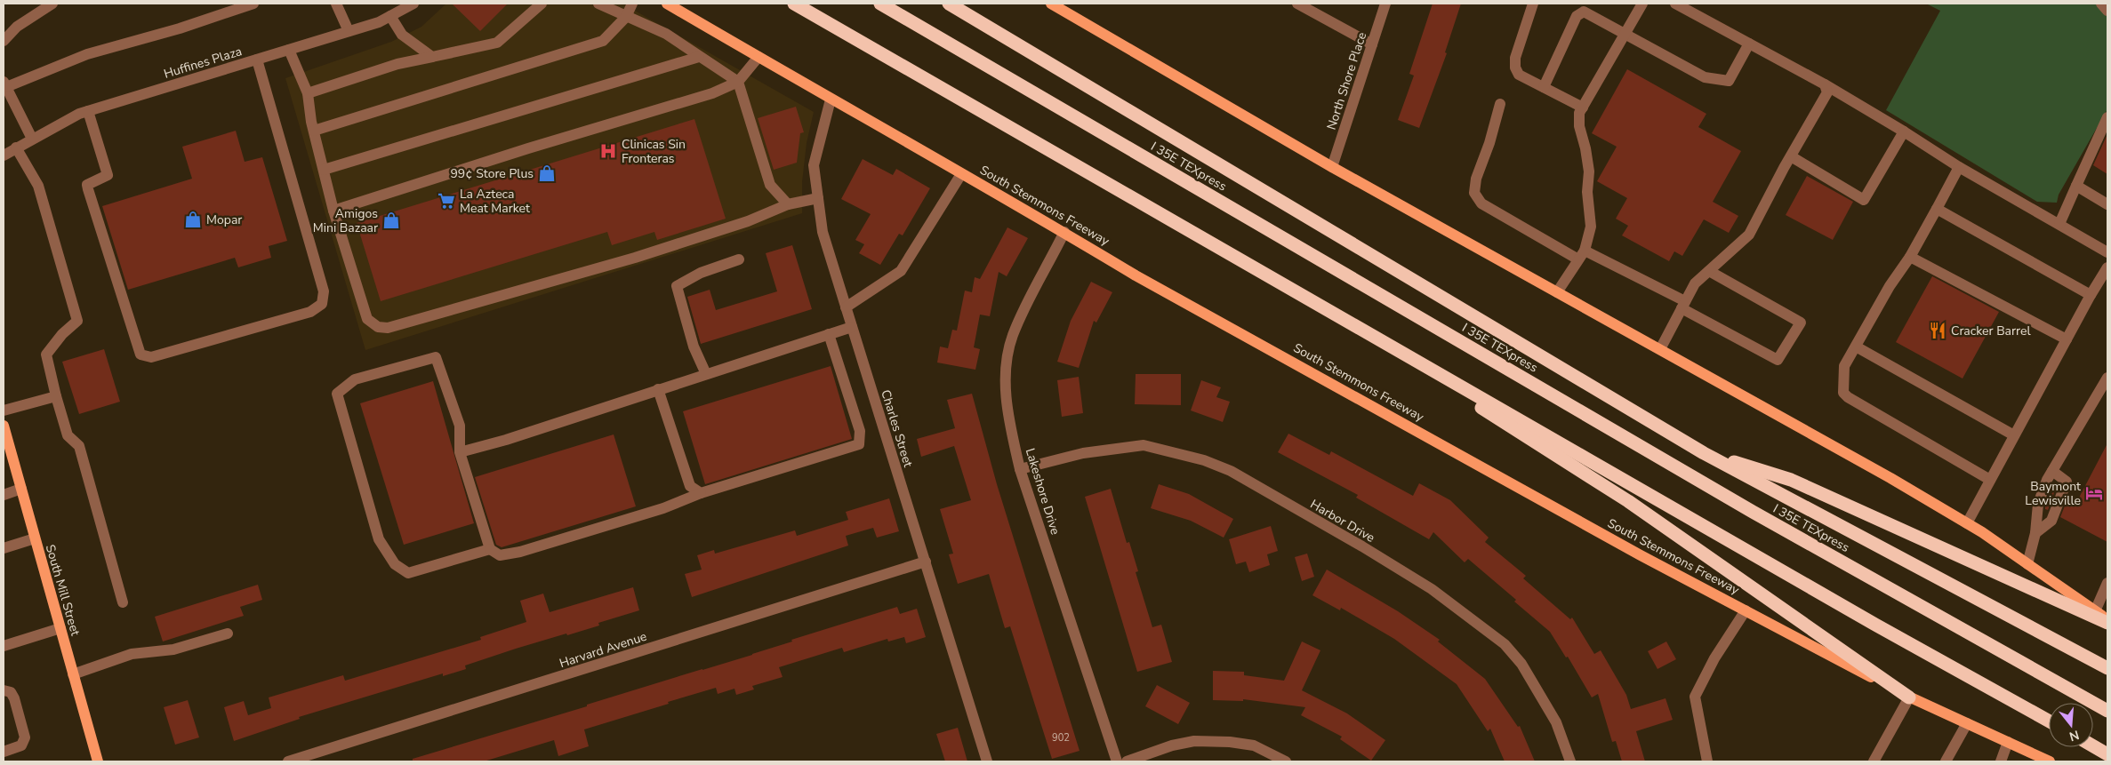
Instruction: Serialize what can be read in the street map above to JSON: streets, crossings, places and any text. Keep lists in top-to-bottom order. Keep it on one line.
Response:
{"streets":{"highway":["I 35E TEXpress"],"main road":["South Stemmons Freeway","South Mill Street"],"street":["Huffines Plaza","North Shore Place","Charles Street","Lakeshore Drive","Harbor Drive","Harvard Avenue"]},"crossings":[["South Stemmons Freeway","Charles Street"],["South Stemmons Freeway","Lakeshore Drive"],["Charles Street","Harvard Avenue"],["Lakeshore Drive","Harbor Drive"]],"places":{"hospital":["Clinicas Sin Fronteras"],"shop":["99¢ Store Plus","Mopar","Amigos Mini Bazaar"],"supermarket":["La Azteca Meat Market"],"restaurant":["Cracker Barrel"],"hotel":["Baymont Lewisville"]},"house_numbers":["902"],"north":"bottom"}
